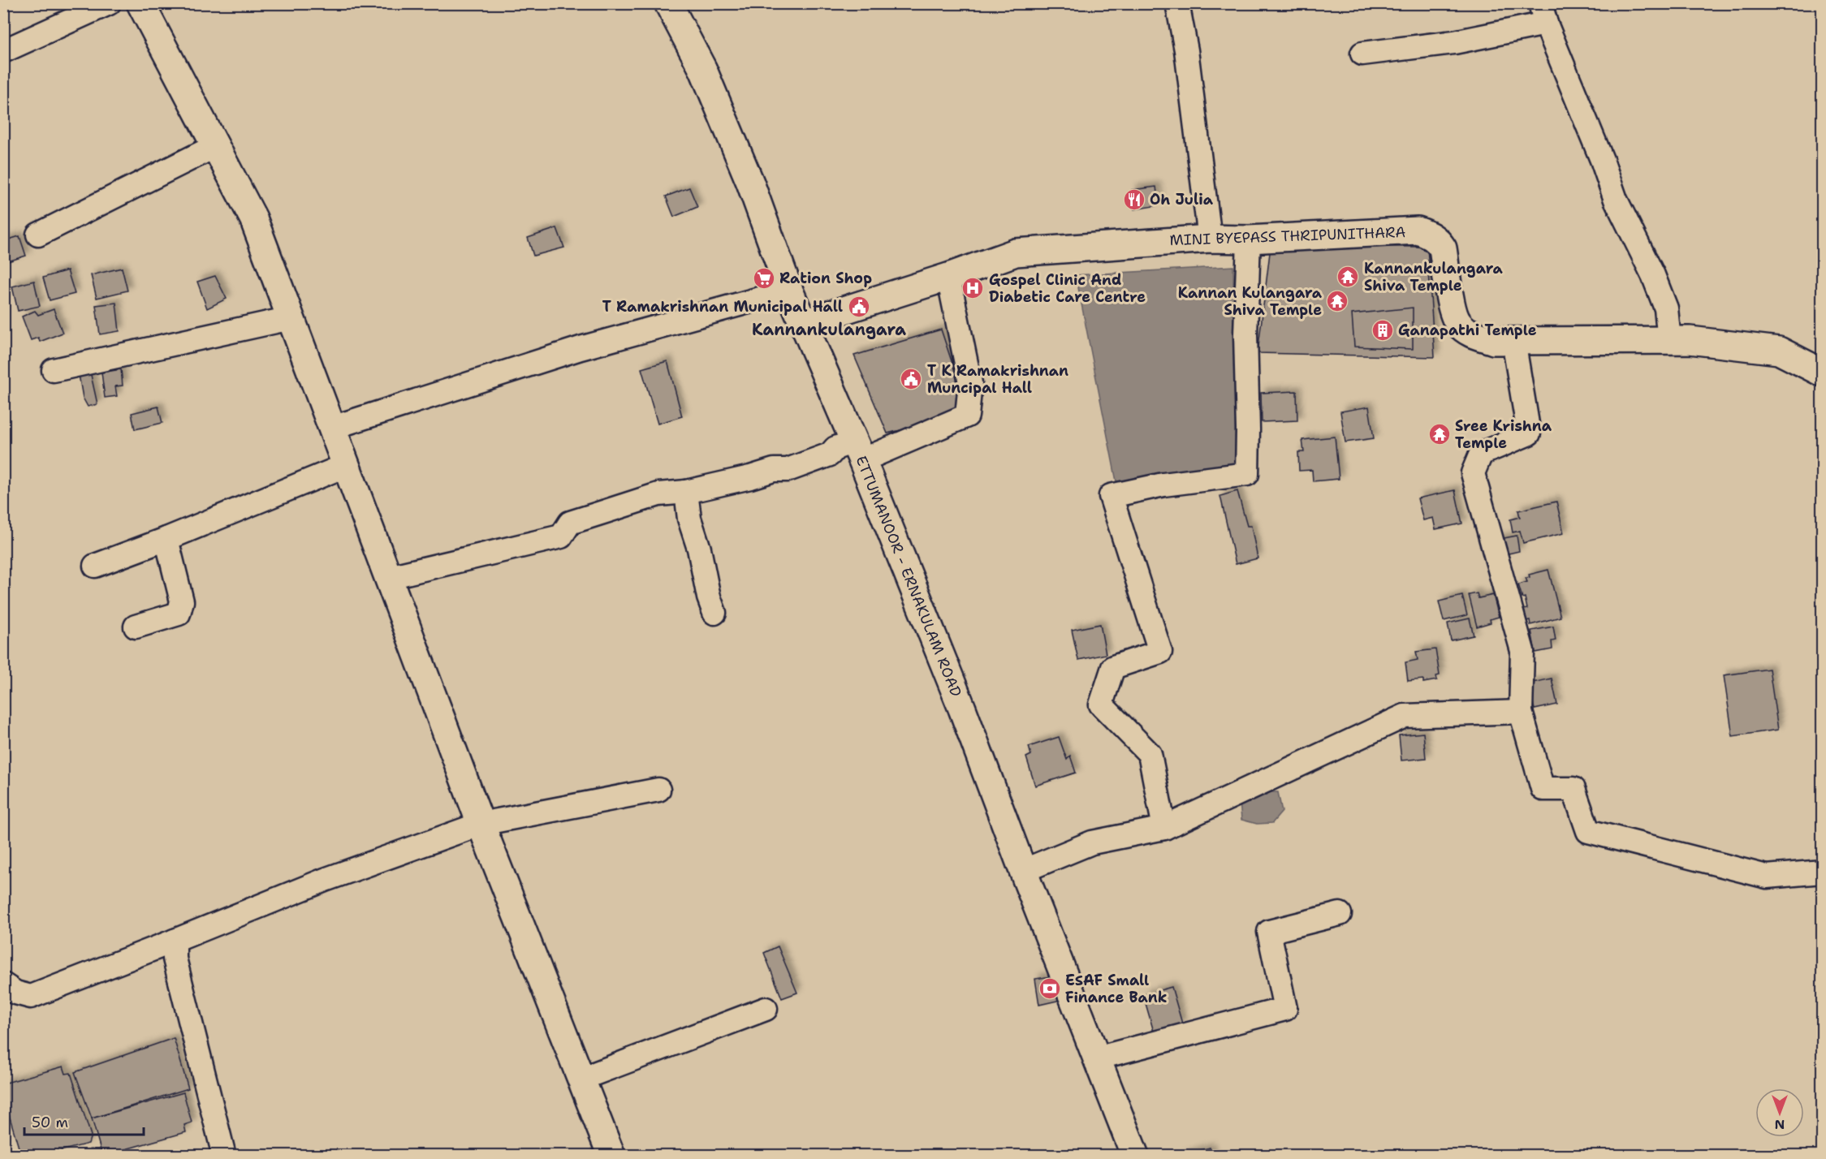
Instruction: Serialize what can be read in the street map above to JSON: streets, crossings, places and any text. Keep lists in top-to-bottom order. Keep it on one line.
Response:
{"streets":{"main road":["MINI BYEPASS THRIPUNITHARA","ETTUMANOOR - ERNAKULAM ROAD"]},"crossings":[["MINI BYEPASS THRIPUNITHARA","ETTUMANOOR - ERNAKULAM ROAD"]],"districts":["Kannankulangara"],"places":{"restaurant":["Oh Julia"],"temple":["Kannankulangara Shiva Temple","Kannan Kulangara Shiva Temple","Sree Krishna Temple"],"supermarket":["Ration Shop"],"hospital":["Gospel Clinic And Diabetic Care Centre"],"public building":["T Ramakrishnan Municipal Hall","T K Ramakrishnan Muncipal Hall"],"building":["Ganapathi Temple"],"bank":["ESAF Small Finance Bank"]},"scale_bar":"50 m","north":"bottom"}
